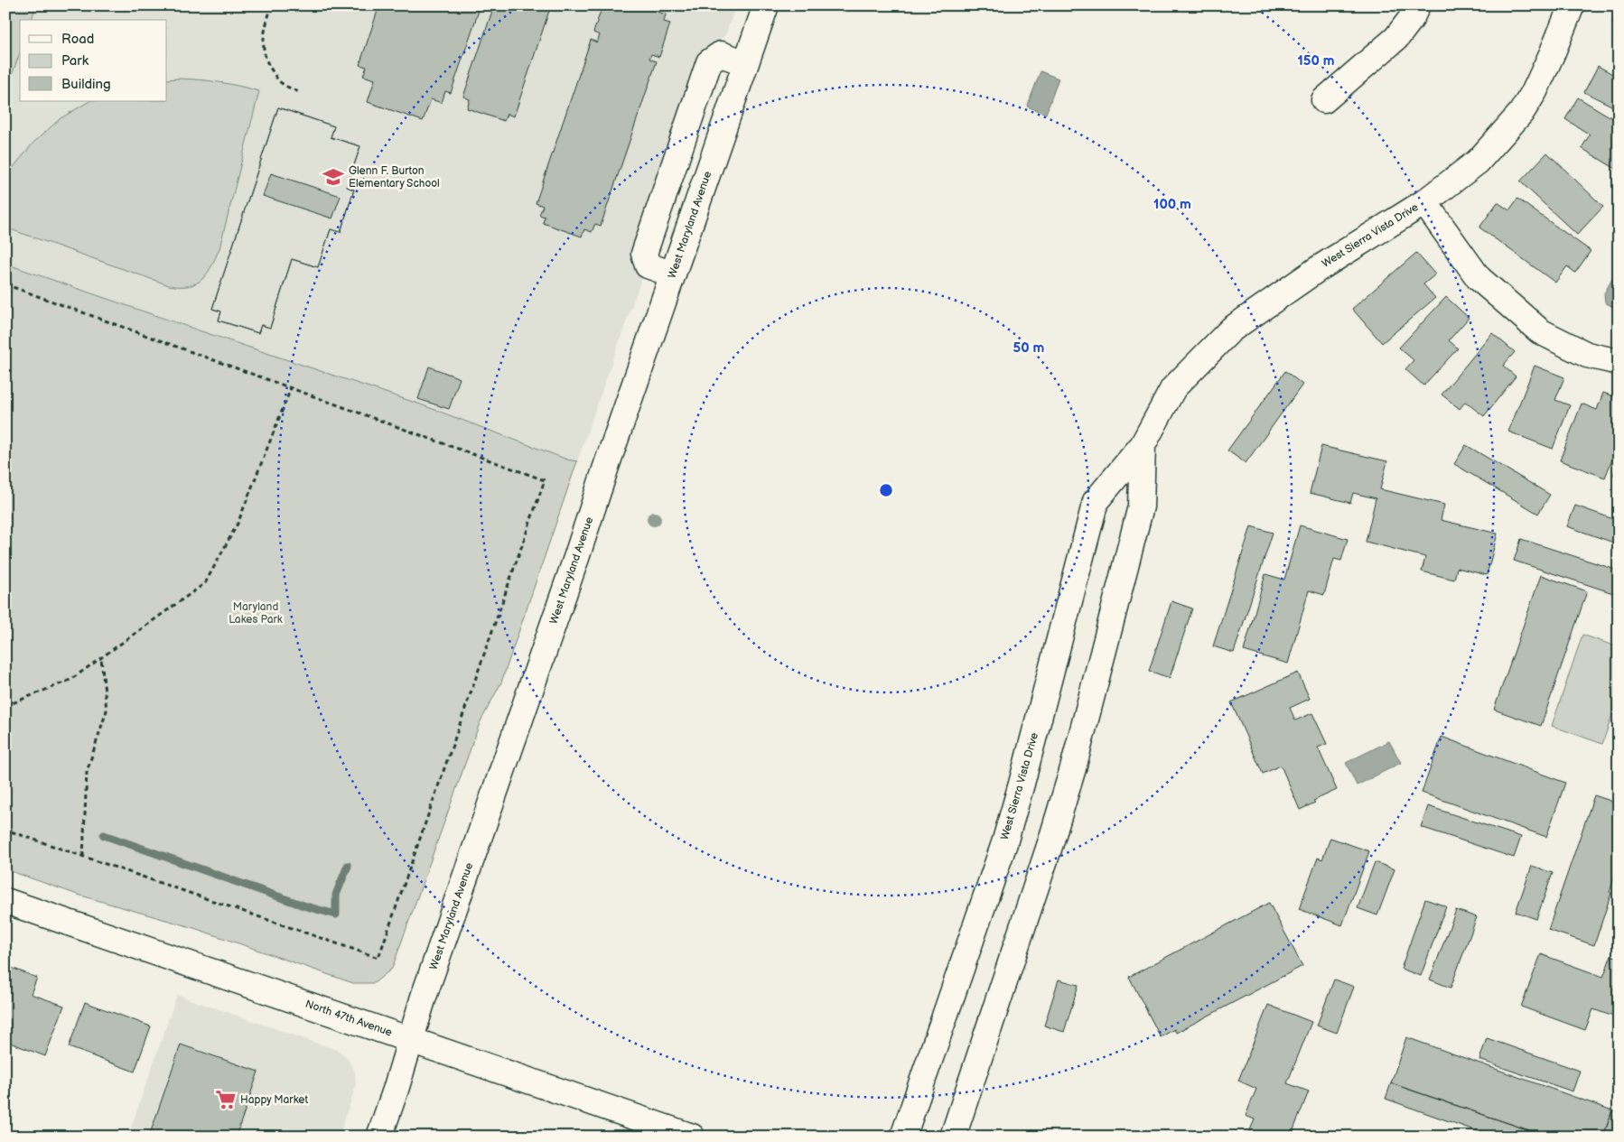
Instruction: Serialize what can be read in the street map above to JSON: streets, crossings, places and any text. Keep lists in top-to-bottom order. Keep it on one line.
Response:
{"streets":{"street":["West Maryland Avenue","West Sierra Vista Drive","North 47th Avenue"]},"crossings":[["West Maryland Avenue","North 47th Avenue"]],"parks":["Maryland Lakes Park"],"places":{"school or university":["Glenn F. Burton Elementary School"],"supermarket":["Happy Market"]},"legend":["Road","Park","Building"],"rings":["150 m","100 m","50 m"]}
